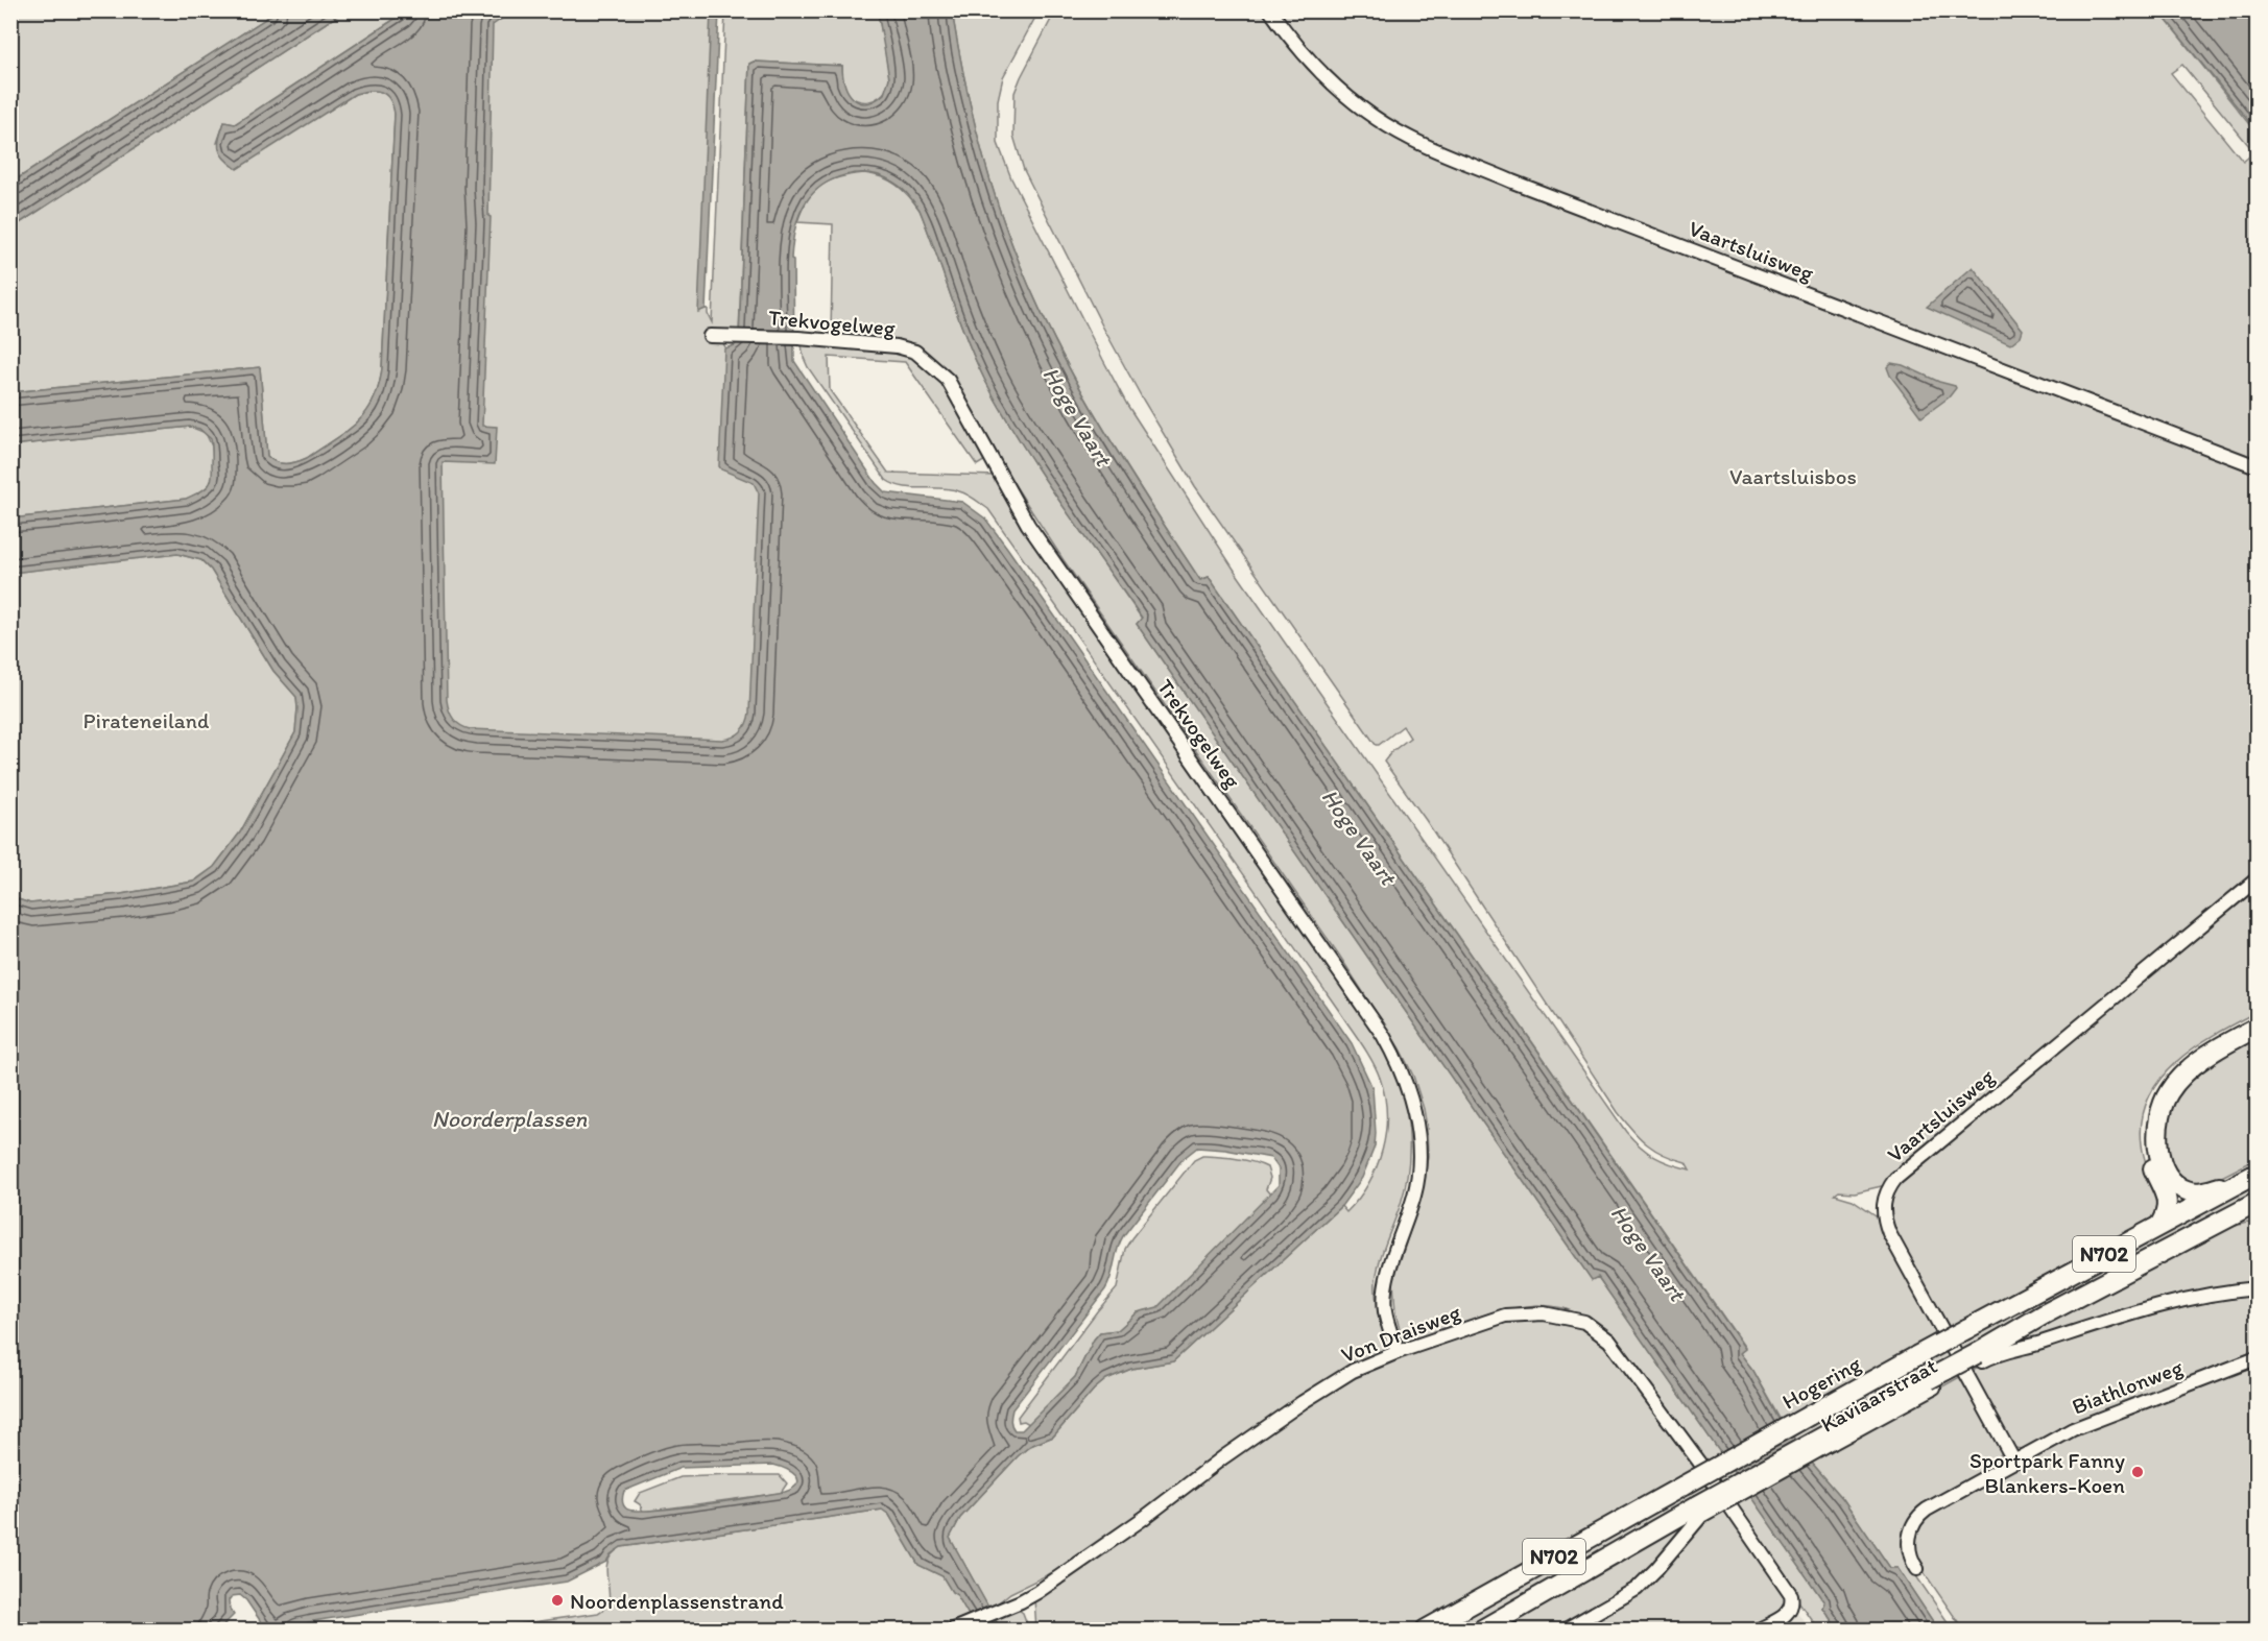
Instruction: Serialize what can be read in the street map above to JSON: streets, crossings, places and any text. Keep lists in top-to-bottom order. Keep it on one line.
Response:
{"streets":{"highway":["N702","Hogering"],"street":["Vaartsluisweg","Trekvogelweg","Von Draisweg","Biathlonweg"]},"crossings":[["Vaartsluisweg","Biathlonweg"],["Trekvogelweg","Von Draisweg"]],"water":["Hoge Vaart","Noorderplassen"],"parks":["Vaartsluisbos","Pirateneiland"],"places":["Sportpark Fanny Blankers-Koen","Noordenplassenstrand"]}
